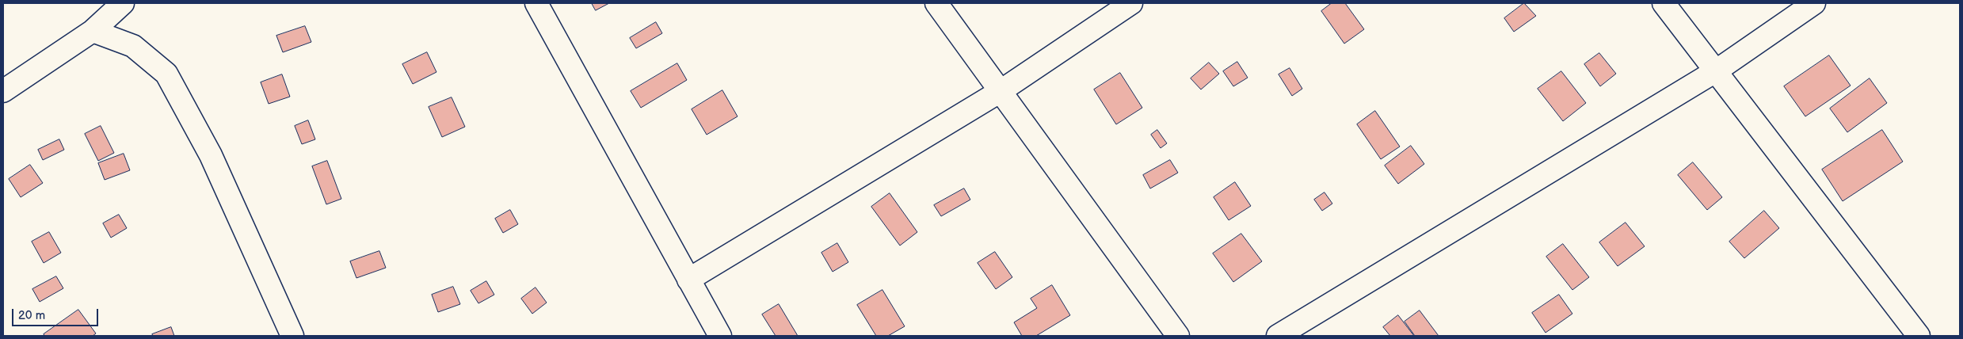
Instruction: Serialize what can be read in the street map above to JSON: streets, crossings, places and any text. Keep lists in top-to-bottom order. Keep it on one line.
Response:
{"scale_bar":"20 m"}
